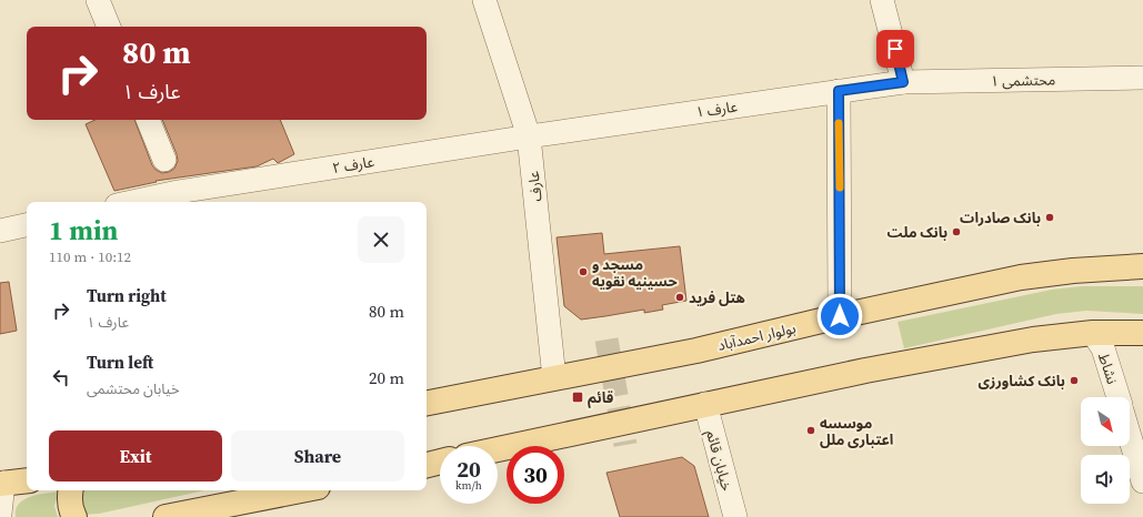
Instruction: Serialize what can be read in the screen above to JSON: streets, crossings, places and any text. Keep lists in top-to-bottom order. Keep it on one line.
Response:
{"streets":{"main road":["بولوار احمدآباد"],"street":["محتشمی ۱","عارف ۱","عارف ۲","عارف","نشاط","خیابان قائم"]},"crossings":[["محتشمی ۱","عارف ۱"],["عارف ۱","عارف ۲"],["عارف ۱","عارف"],["عارف ۲","عارف"],["عارف","بولوار احمدآباد"]],"places":{"other":["بانک صادرات","بانک ملت","مسجد و حسینیه نقویه","هتل فرید","بانک کشاورزی","موسسه اعتباری ملل"],"transit":["قائم"]},"north":"bottom right","page":{"turn":["80 m","عارف ۱"],"heading":["1 min","110 m · 10:12"],"list":[{"name":"Turn right","note":"عارف ۱","value":"80 m"},{"name":"Turn left","note":"خیابان محتشمی","value":"20 m"}],"buttons":["Exit","Share"],"speed":"20 km/h","limit":"30"}}
